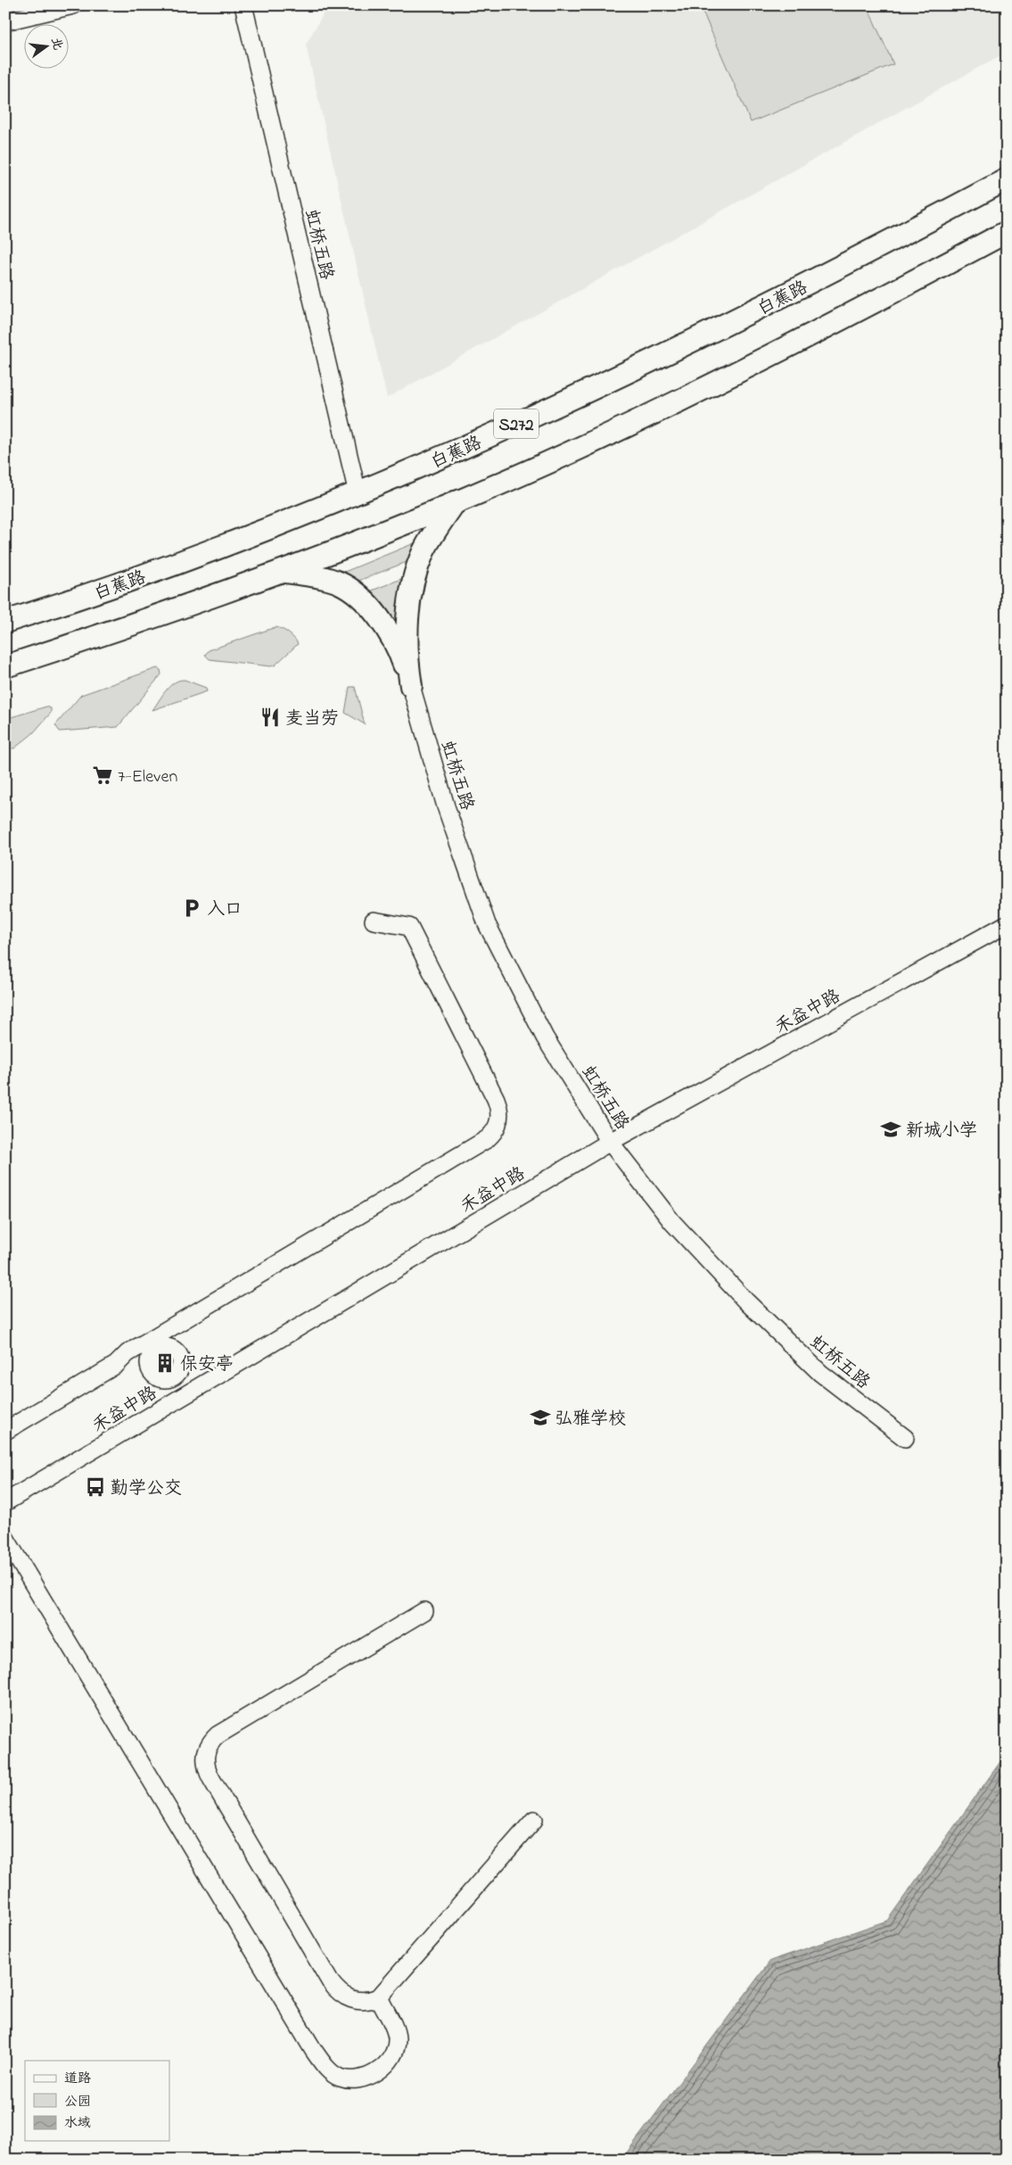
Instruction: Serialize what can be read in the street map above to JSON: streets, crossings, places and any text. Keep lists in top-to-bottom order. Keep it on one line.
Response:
{"streets":{"main road":["白蕉路","S272"],"street":["虹桥五路","禾益中路"]},"crossings":[["虹桥五路","白蕉路"],["虹桥五路","禾益中路"]],"places":{"restaurant":["麦当劳"],"supermarket":["7-Eleven"],"parking":["入口"],"school or university":["新城小学","弘雅学校"],"building":["保安亭"],"bus stop":["勤学公交"]},"legend":["道路","公园","水域"],"north":"right"}
